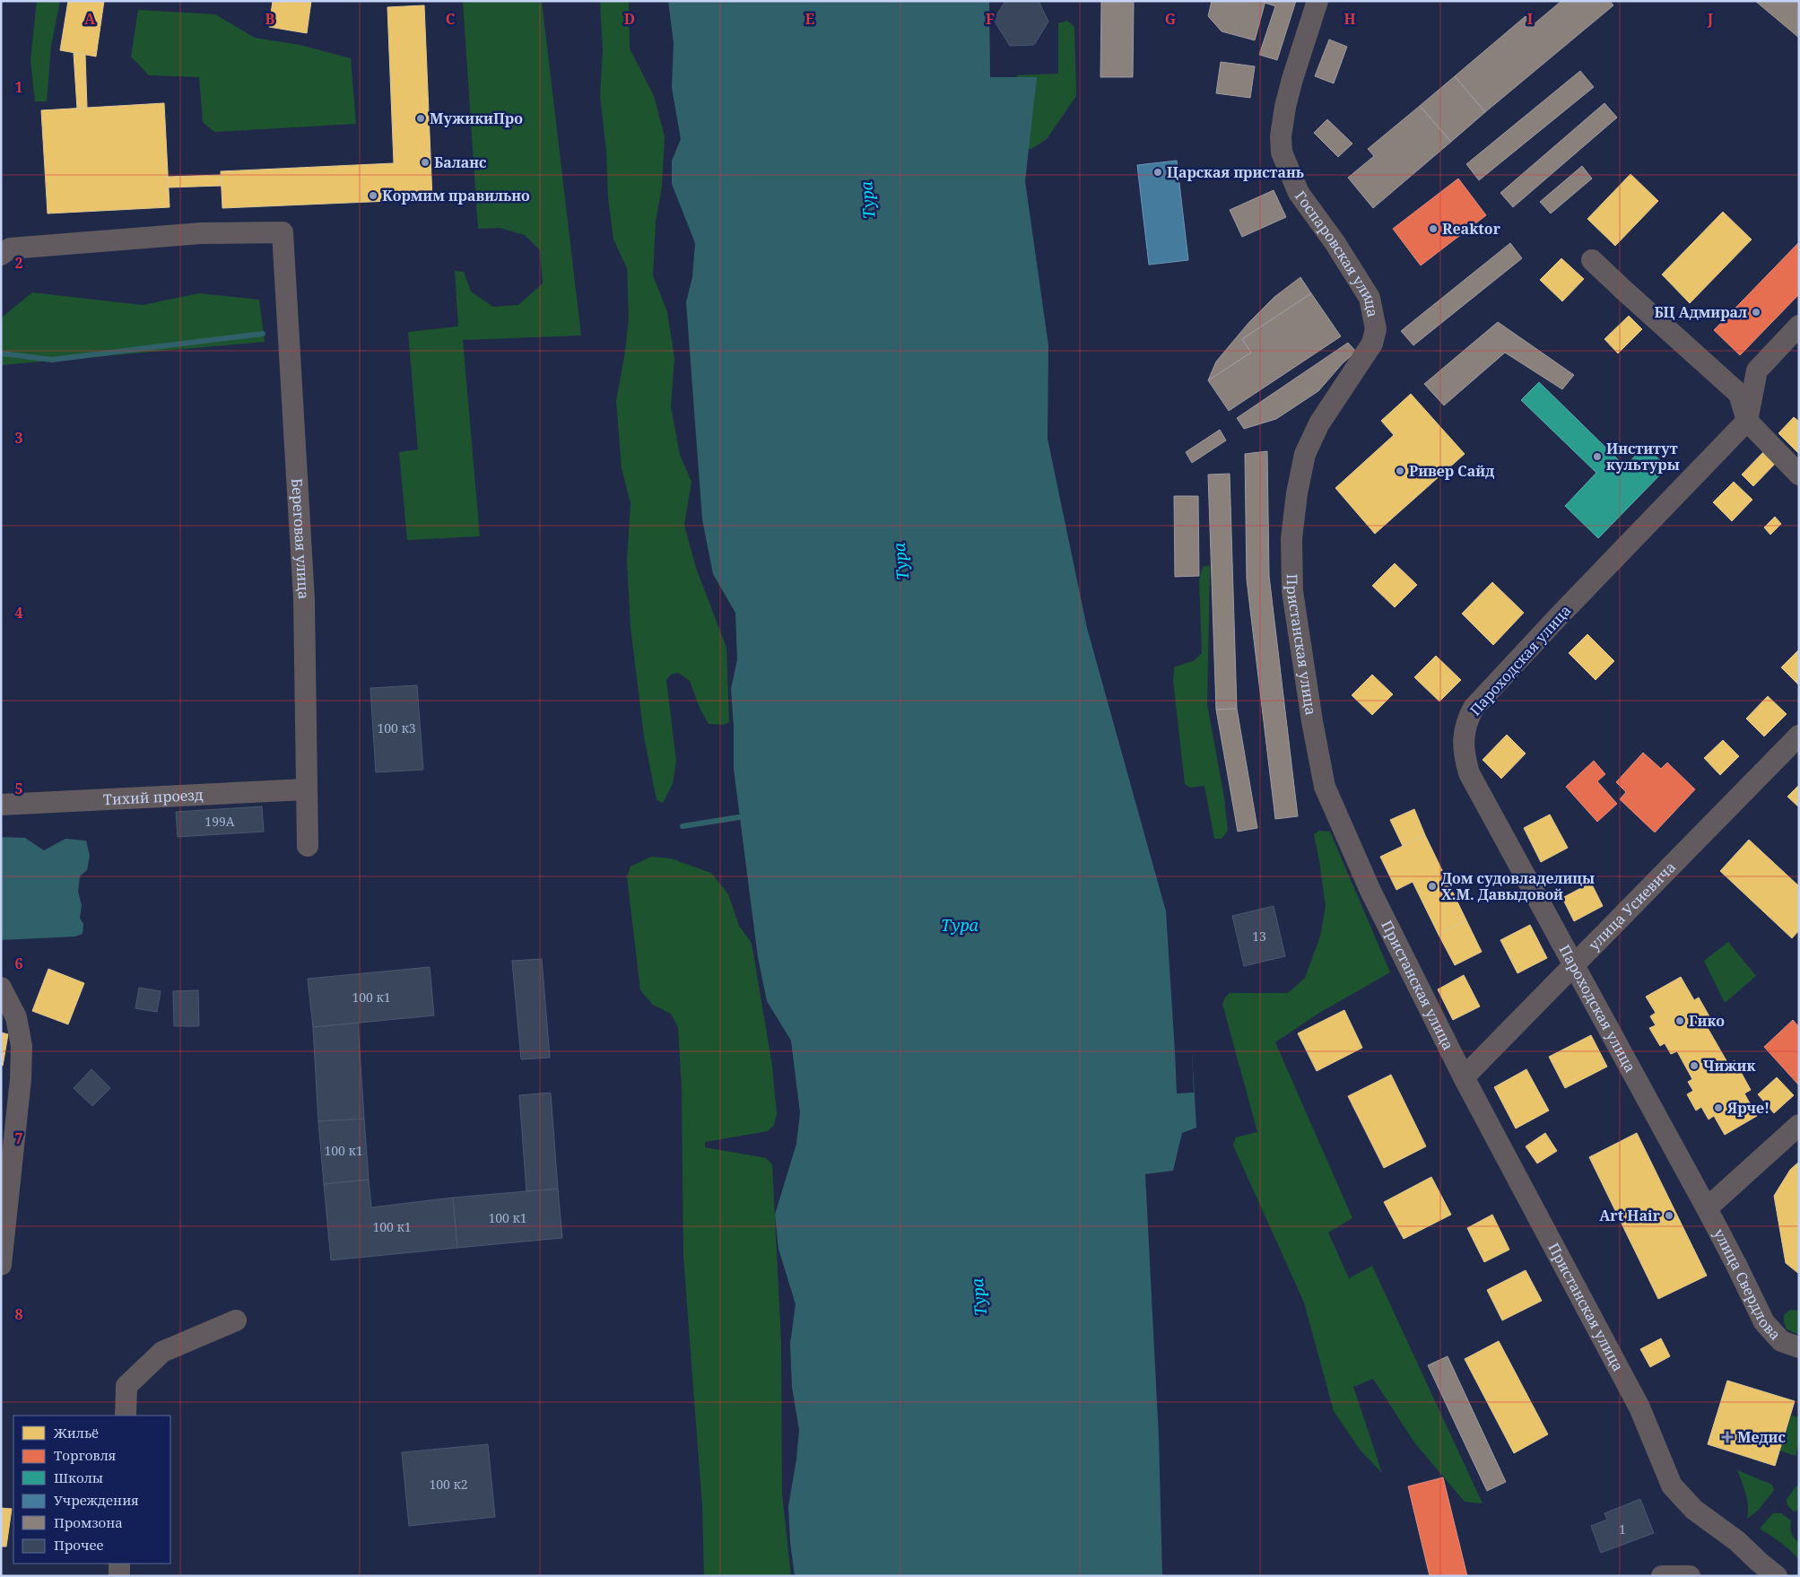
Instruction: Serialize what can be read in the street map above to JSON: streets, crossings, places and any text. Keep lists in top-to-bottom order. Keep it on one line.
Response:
{"streets":{"street":["Госпаровская улица","Береговая улица","Пристанская улица","Пароходская улица","Тихий проезд","улица Усиевича","улица Свердлова"]},"crossings":[["Госпаровская улица","Пристанская улица"],["Береговая улица","Тихий проезд"],["Пристанская улица","улица Усиевича"],["Пароходская улица","улица Усиевича"],["Пароходская улица","улица Свердлова"]],"water":["Тура"],"places":{"other":["МужикиПро","Баланс","Царская пристань","Кормим правильно","Reaktor","БЦ Адмирал","Институт культуры","Ривер Сайд","Дом судовладелицы Х.М. Давыдовой","Гико","Чижик","Ярче!","Art Hair"],"health":["Медис"]},"house_numbers":["100 к3","199А","13","100 к1","100 к1","100 к1","100 к1","100 к2","1"],"legend":["Жильё","Торговля","Школы","Учреждения","Промзона","Прочее"],"grid":{"columns":["A","B","C","D","E","F","G","H","I","J"],"rows":["1","2","3","4","5","6","7","8"]}}
